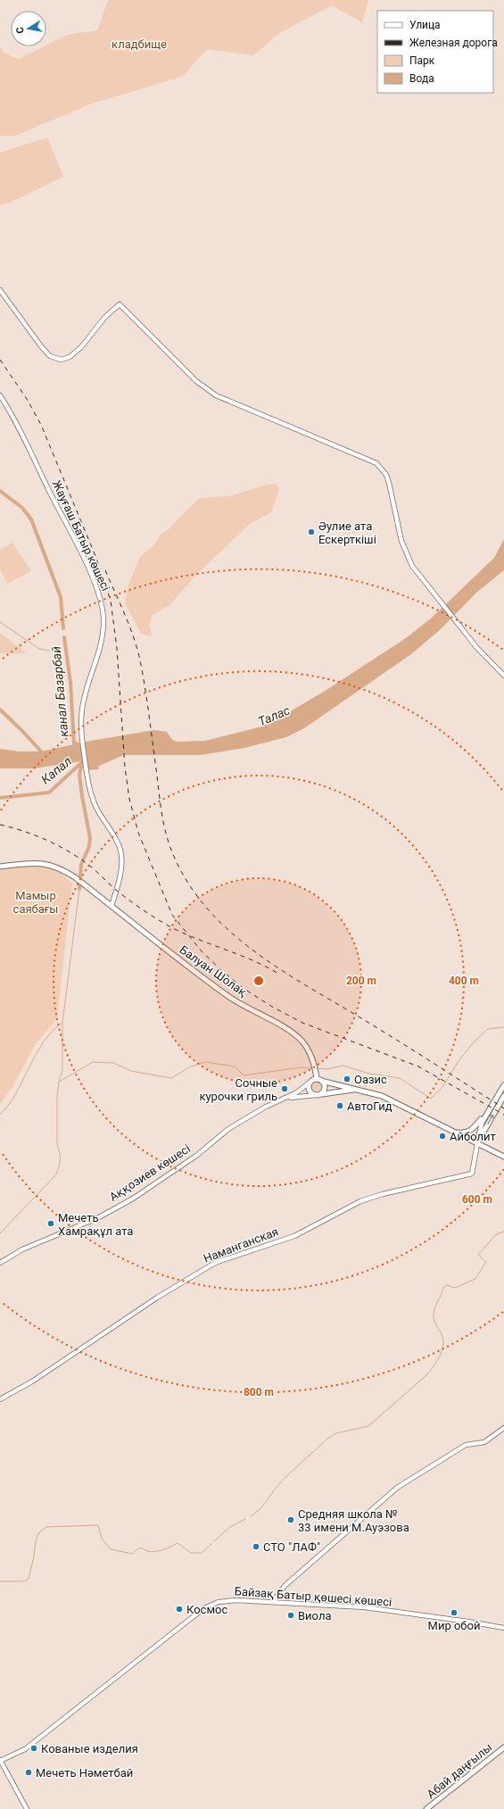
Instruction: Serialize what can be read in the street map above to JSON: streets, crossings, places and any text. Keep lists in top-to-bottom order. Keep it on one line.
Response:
{"streets":{"main road":["Балуан Шолақ","Абай даңғылы"],"street":["Жауғаш Батыр көшесі","Аққозиев көшесі","Наманганская","Байзақ Батыр қөшесі көшесі"]},"crossings":[["Жауғаш Батыр көшесі","Балуан Шолақ"],["Балуан Шолақ","Аққозиев көшесі"]],"water":["канал Базарбай","Талас","Капал"],"parks":["кладбище","Мамыр саябағы"],"places":["Әулие ата Ескерткіші","Оазис","Сочные курочки гриль","АвтоГид","Айболит","Мечеть Хамрақұл ата","Средняя школа № 33 имени М.Ауэзова","СТО \"ЛАФ\"","Космос","Мир обой","Виола","Кованые изделия","Мечеть Нәметбай"],"legend":["Улица","Железная дорога","Парк","Вода"],"north":"left","rings":["200 m","400 m","600 m","800 m"]}
